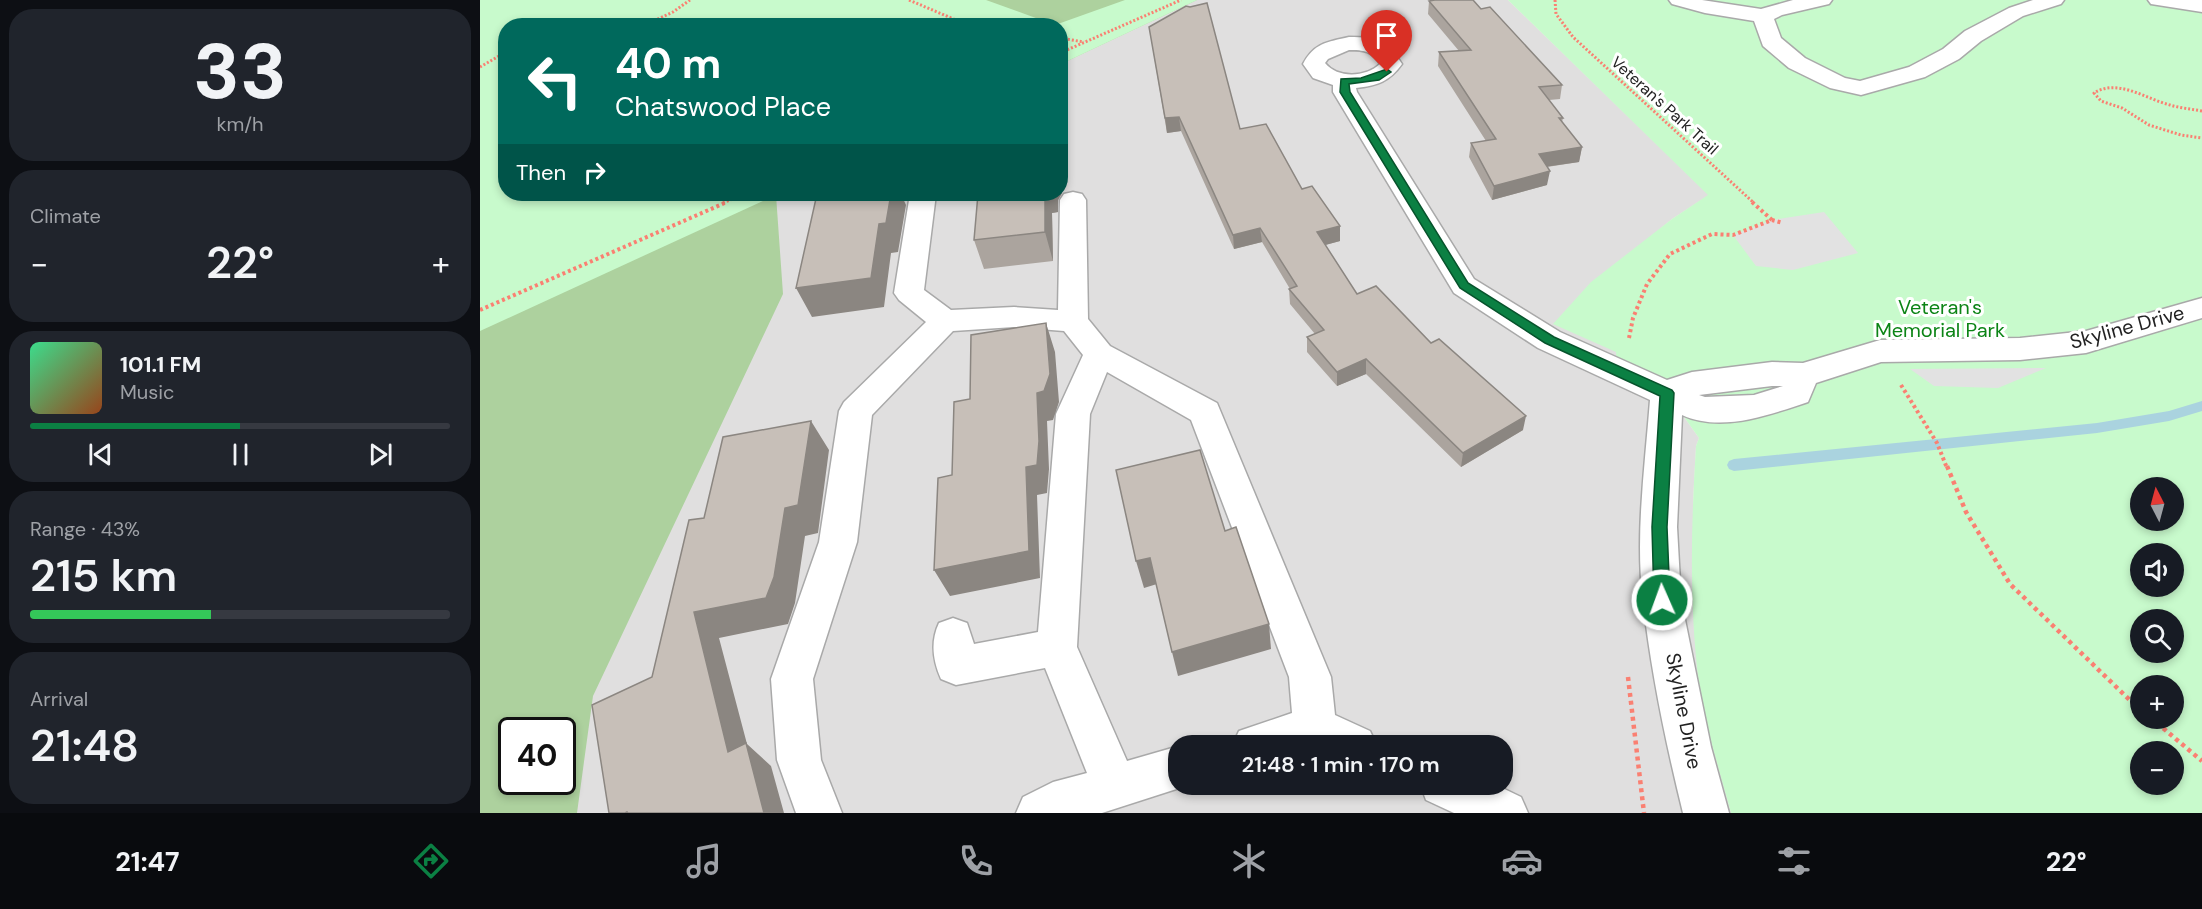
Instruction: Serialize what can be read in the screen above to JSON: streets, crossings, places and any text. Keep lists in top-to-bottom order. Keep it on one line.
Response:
{"streets":{"street":["Skyline Drive"],"path":["Veteran's Park Trail"]},"parks":["Veteran's Memorial Park"],"north":"top","page":{"tile":[["33","km/h"],"Climate",["Range · 43%","215 km"],["Arrival","21:48"]],"turn":["40 m","Chatswood Place"],"then":"Then","heat":["−","22°","+"],"song":["101.1 FM","Music"],"map_buttons":["+","−"],"limit":"40","trip":"21:48 · 1 min · 170 m","tabs":["21:47","22°"]}}
